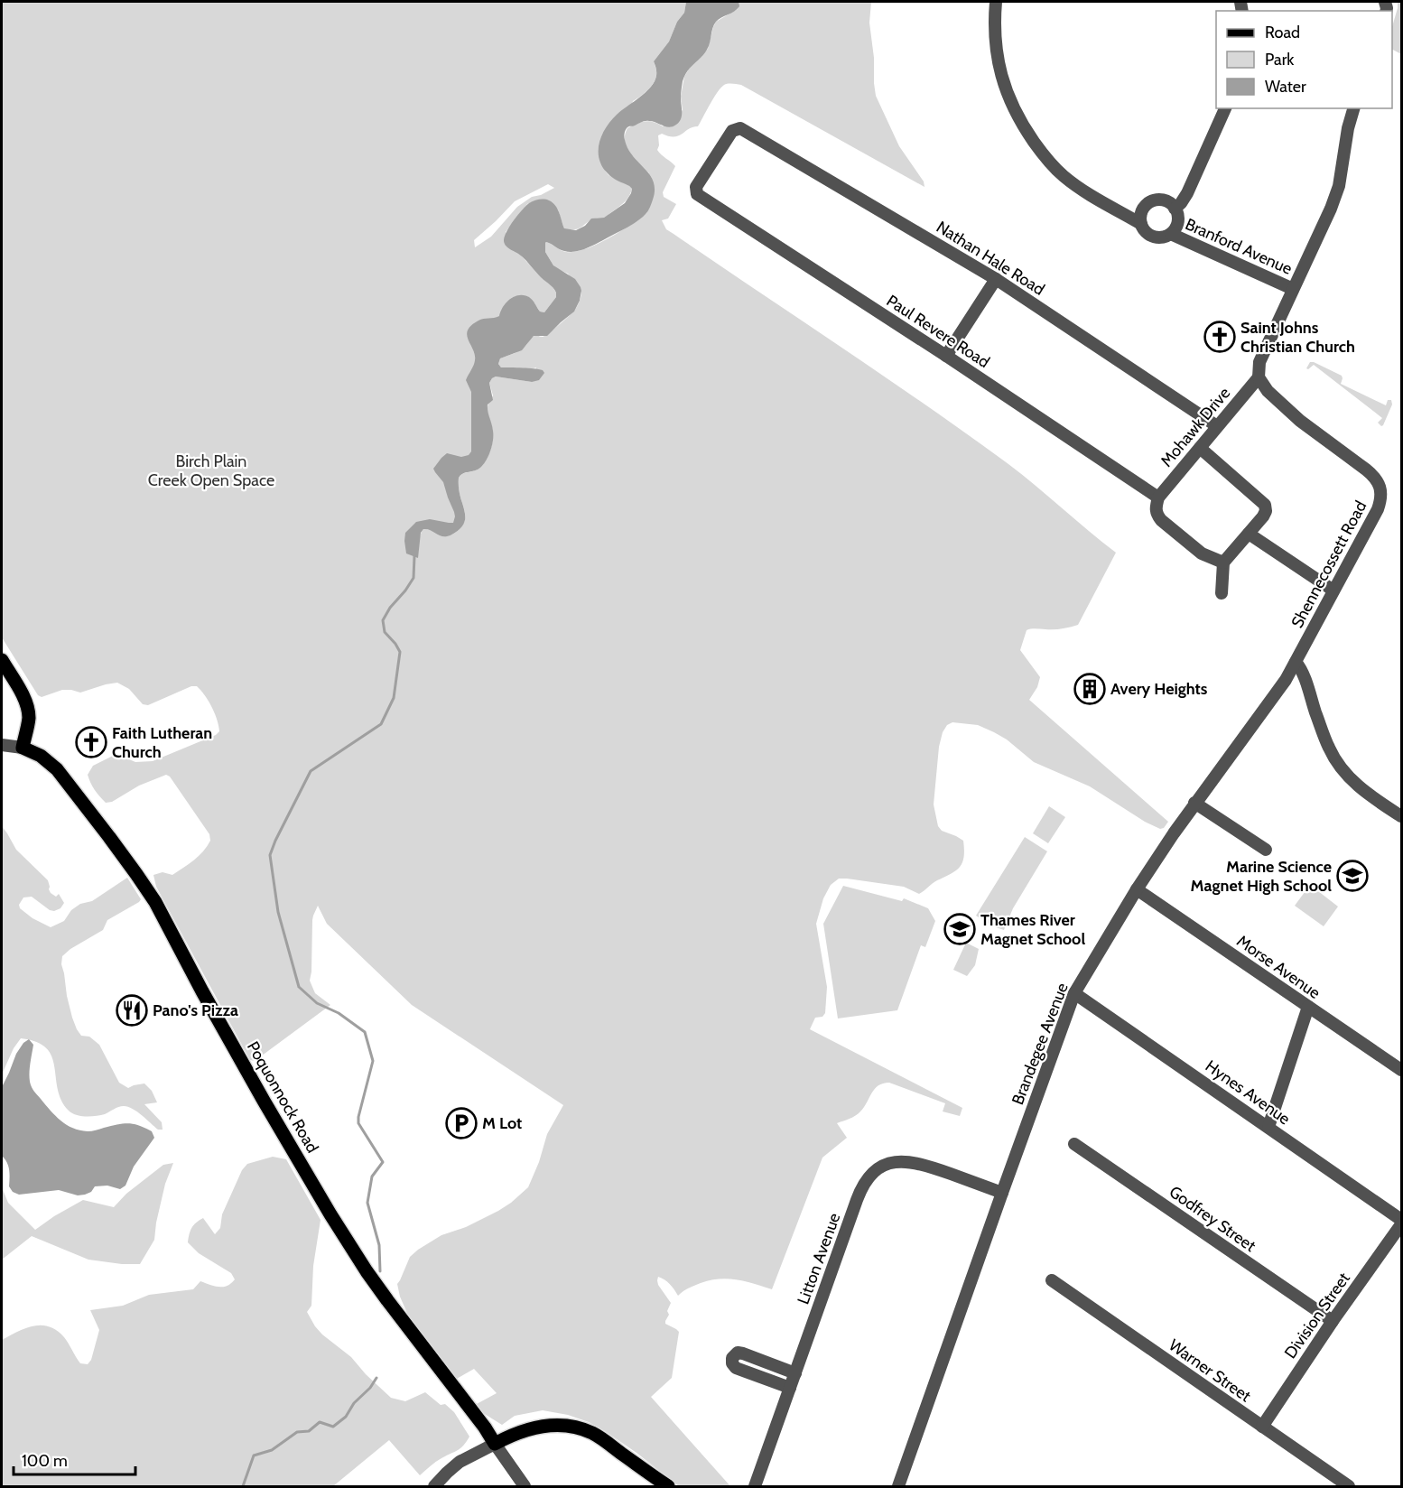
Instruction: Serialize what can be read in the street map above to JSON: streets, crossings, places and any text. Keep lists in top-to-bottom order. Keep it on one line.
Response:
{"streets":{"main road":["Poquonnock Road"],"street":["Branford Avenue","Nathan Hale Road","Paul Revere Road","Mohawk Drive","Shennecossett Road","Morse Avenue","Brandegee Avenue","Hynes Avenue","Godfrey Street","Litton Avenue","Division Street","Warner Street"]},"crossings":[["Nathan Hale Road","Paul Revere Road"],["Nathan Hale Road","Mohawk Drive"],["Paul Revere Road","Mohawk Drive"],["Mohawk Drive","Shennecossett Road"],["Shennecossett Road","Brandegee Avenue"],["Morse Avenue","Brandegee Avenue"],["Brandegee Avenue","Hynes Avenue"],["Brandegee Avenue","Litton Avenue"],["Godfrey Street","Division Street"],["Division Street","Warner Street"]],"parks":["Birch Plain Creek Open Space"],"places":{"church":["Saint Johns Christian Church","Faith Lutheran Church"],"building":["Avery Heights"],"school or university":["Marine Science Magnet High School","Thames River Magnet School"],"restaurant":["Pano's Pizza"],"parking":["M Lot"]},"legend":["Road","Park","Water"],"scale_bar":"100 m"}
